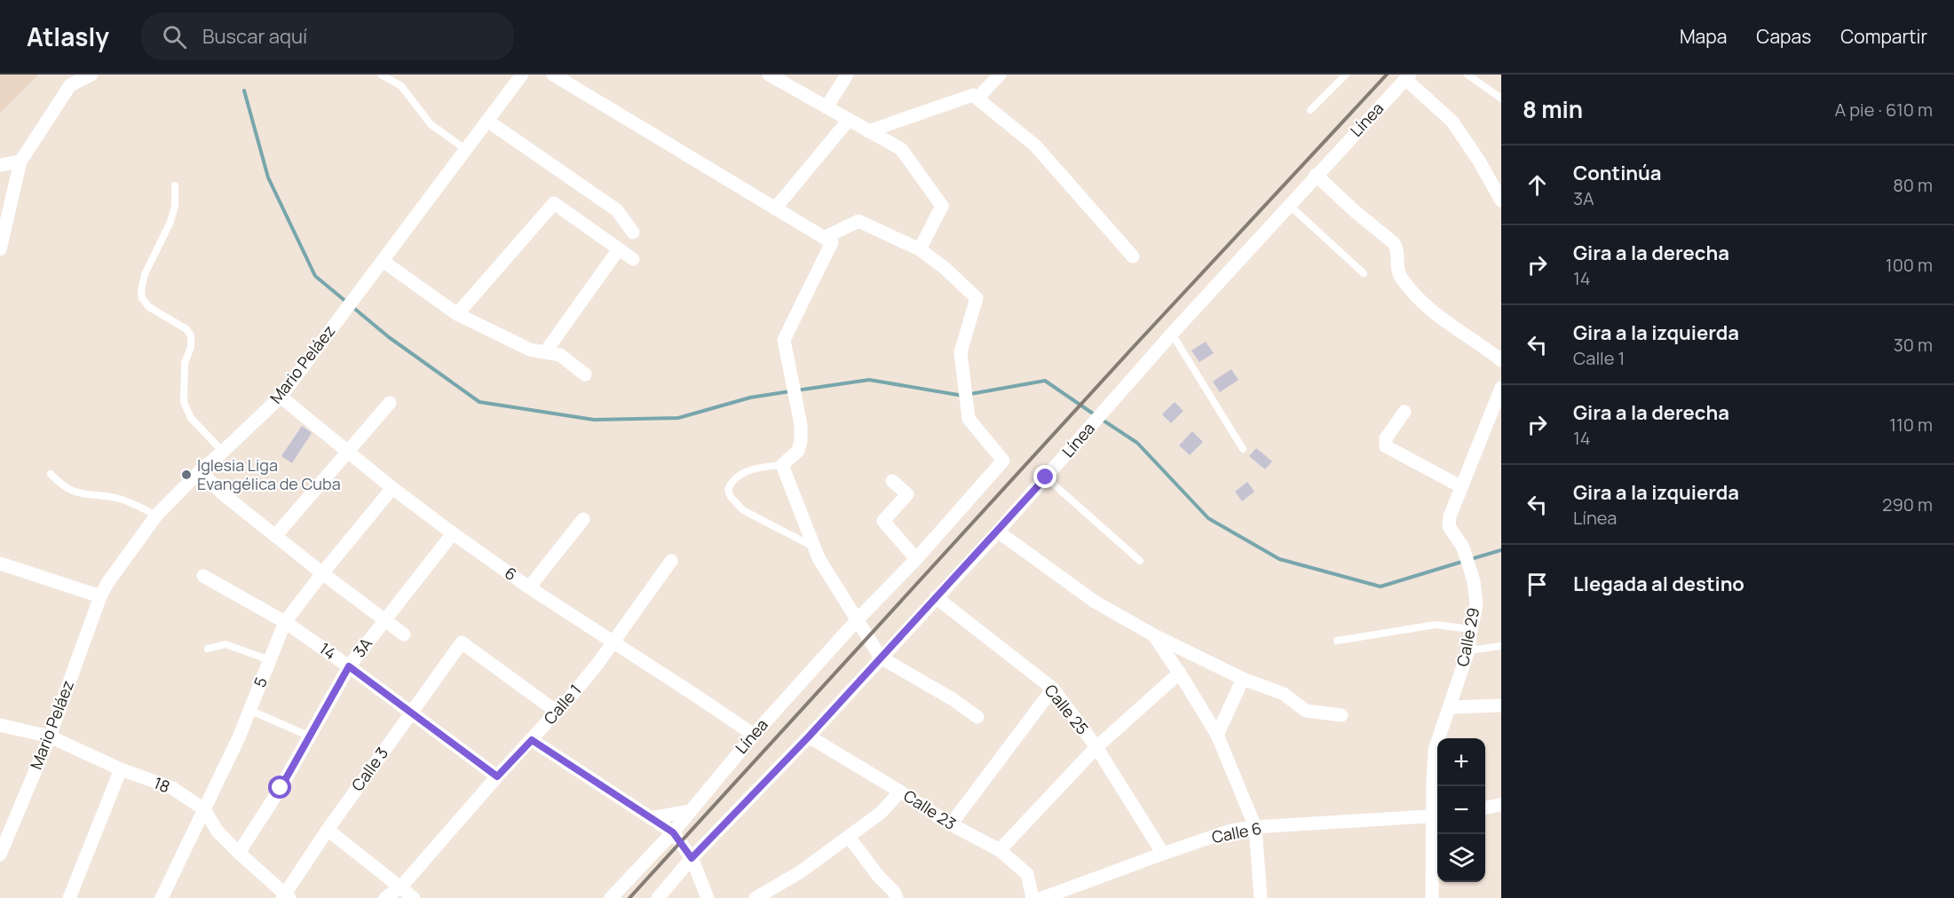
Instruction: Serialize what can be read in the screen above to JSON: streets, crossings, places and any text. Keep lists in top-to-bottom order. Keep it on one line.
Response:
{"streets":{"street":["Línea","Mario Peláez","6","Calle 29","3A","14","5","Calle 1","Calle 25","Calle 3","18","Calle 23","Calle 6"]},"crossings":[["Línea","6"],["Línea","Calle 25"],["Línea","Calle 23"],["Mario Peláez","6"],["Mario Peláez","18"],["6","3A"],["6","5"],["6","Calle 1"],["Calle 29","Calle 6"],["3A","14"],["3A","18"],["14","5"],["14","Calle 1"],["14","Calle 3"],["5","18"],["Calle 1","Calle 3"],["Calle 25","Calle 6"],["Calle 3","18"]],"places":["Iglesia Liga Evangélica de Cuba"],"page":{"header":"Atlasly","search":"Buscar aquí","nav":["Mapa","Capas","Compartir"],"heading":["8 min","A pie · 610 m"],"list":[["Continúa","3A","80 m"],["Gira a la derecha","14","100 m"],["Gira a la izquierda","Calle 1","30 m"],["Gira a la derecha","14","110 m"],["Gira a la izquierda","Línea","290 m"],"Llegada al destino"],"map_buttons":["+","−"]}}
